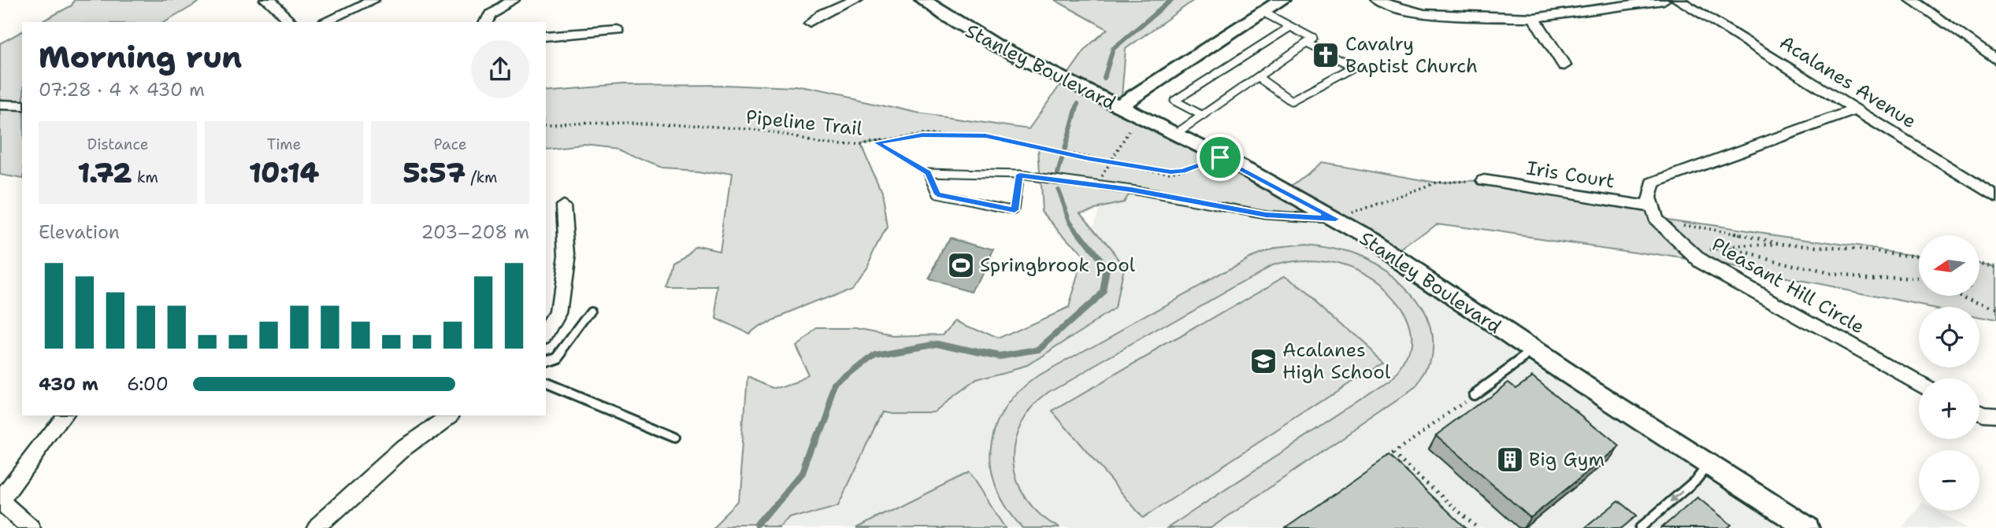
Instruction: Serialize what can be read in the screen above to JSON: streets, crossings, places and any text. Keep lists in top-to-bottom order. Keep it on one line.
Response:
{"streets":{"street":["Stanley Boulevard","Acalanes Avenue","Iris Court","Pleasant Hill Circle"],"path":["Pipeline Trail"]},"crossings":[["Stanley Boulevard","Pipeline Trail"],["Iris Court","Pleasant Hill Circle"]],"places":{"church":["Cavalry Baptist Church"],"sports":["Springbrook pool"],"school or university":["Acalanes High School"],"building":["Big Gym"]},"north":"left","page":{"heading":["Morning run","07:28 · 4 × 430 m"],"stats":[["Distance","1.72 km"],["Time","10:14"],["Pace","5:57 /km"]],"chart":["Elevation","203–208 m"],"map_buttons":["+","−"],"list":[{"name":"430 m","note":"6:00"}]}}
